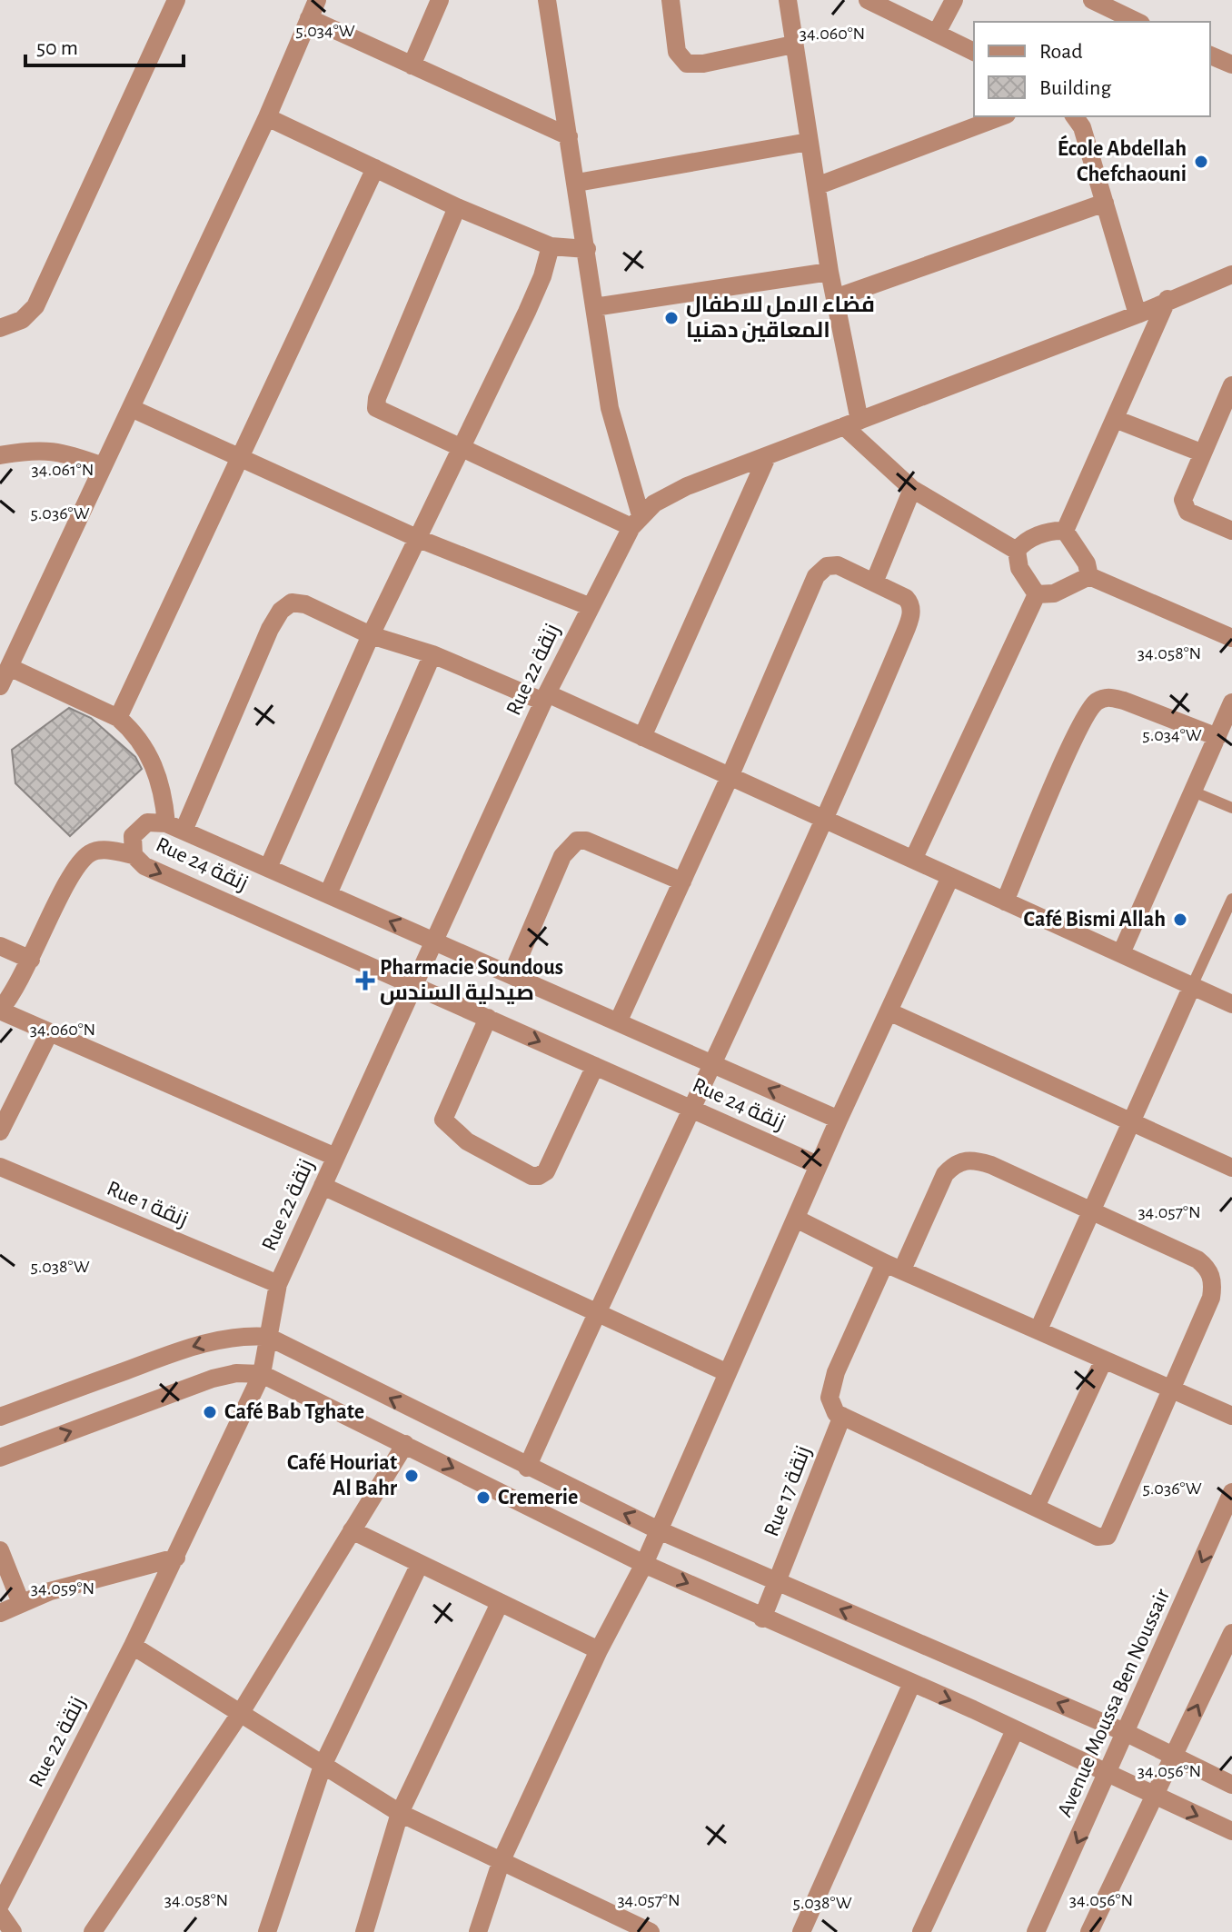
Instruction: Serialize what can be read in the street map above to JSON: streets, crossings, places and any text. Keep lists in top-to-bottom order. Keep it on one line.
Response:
{"streets":{"street":["Rue 22 زنقة","Rue 24 زنقة","Rue 1 زنقة","Rue 17 زنقة","Avenue Moussa Ben Noussair"]},"crossings":[["Rue 22 زنقة","Rue 24 زنقة"],["Rue 22 زنقة","Rue 1 زنقة"]],"places":{"other":["École Abdellah Chefchaouni","فضاء الامل للاطفال المعاقين دهنيا","Café Bismi Allah","Café Bab Tghate","Café Houriat Al Bahr","Cremerie"],"health":["Pharmacie Soundous صيدلية السندس"]},"legend":["Road","Building"],"scale_bar":"50 m","coordinates":["5.034°W","34.060°N","34.061°N","5.036°W","34.058°N","34.057°N","5.038°W","34.059°N","34.056°N"]}
